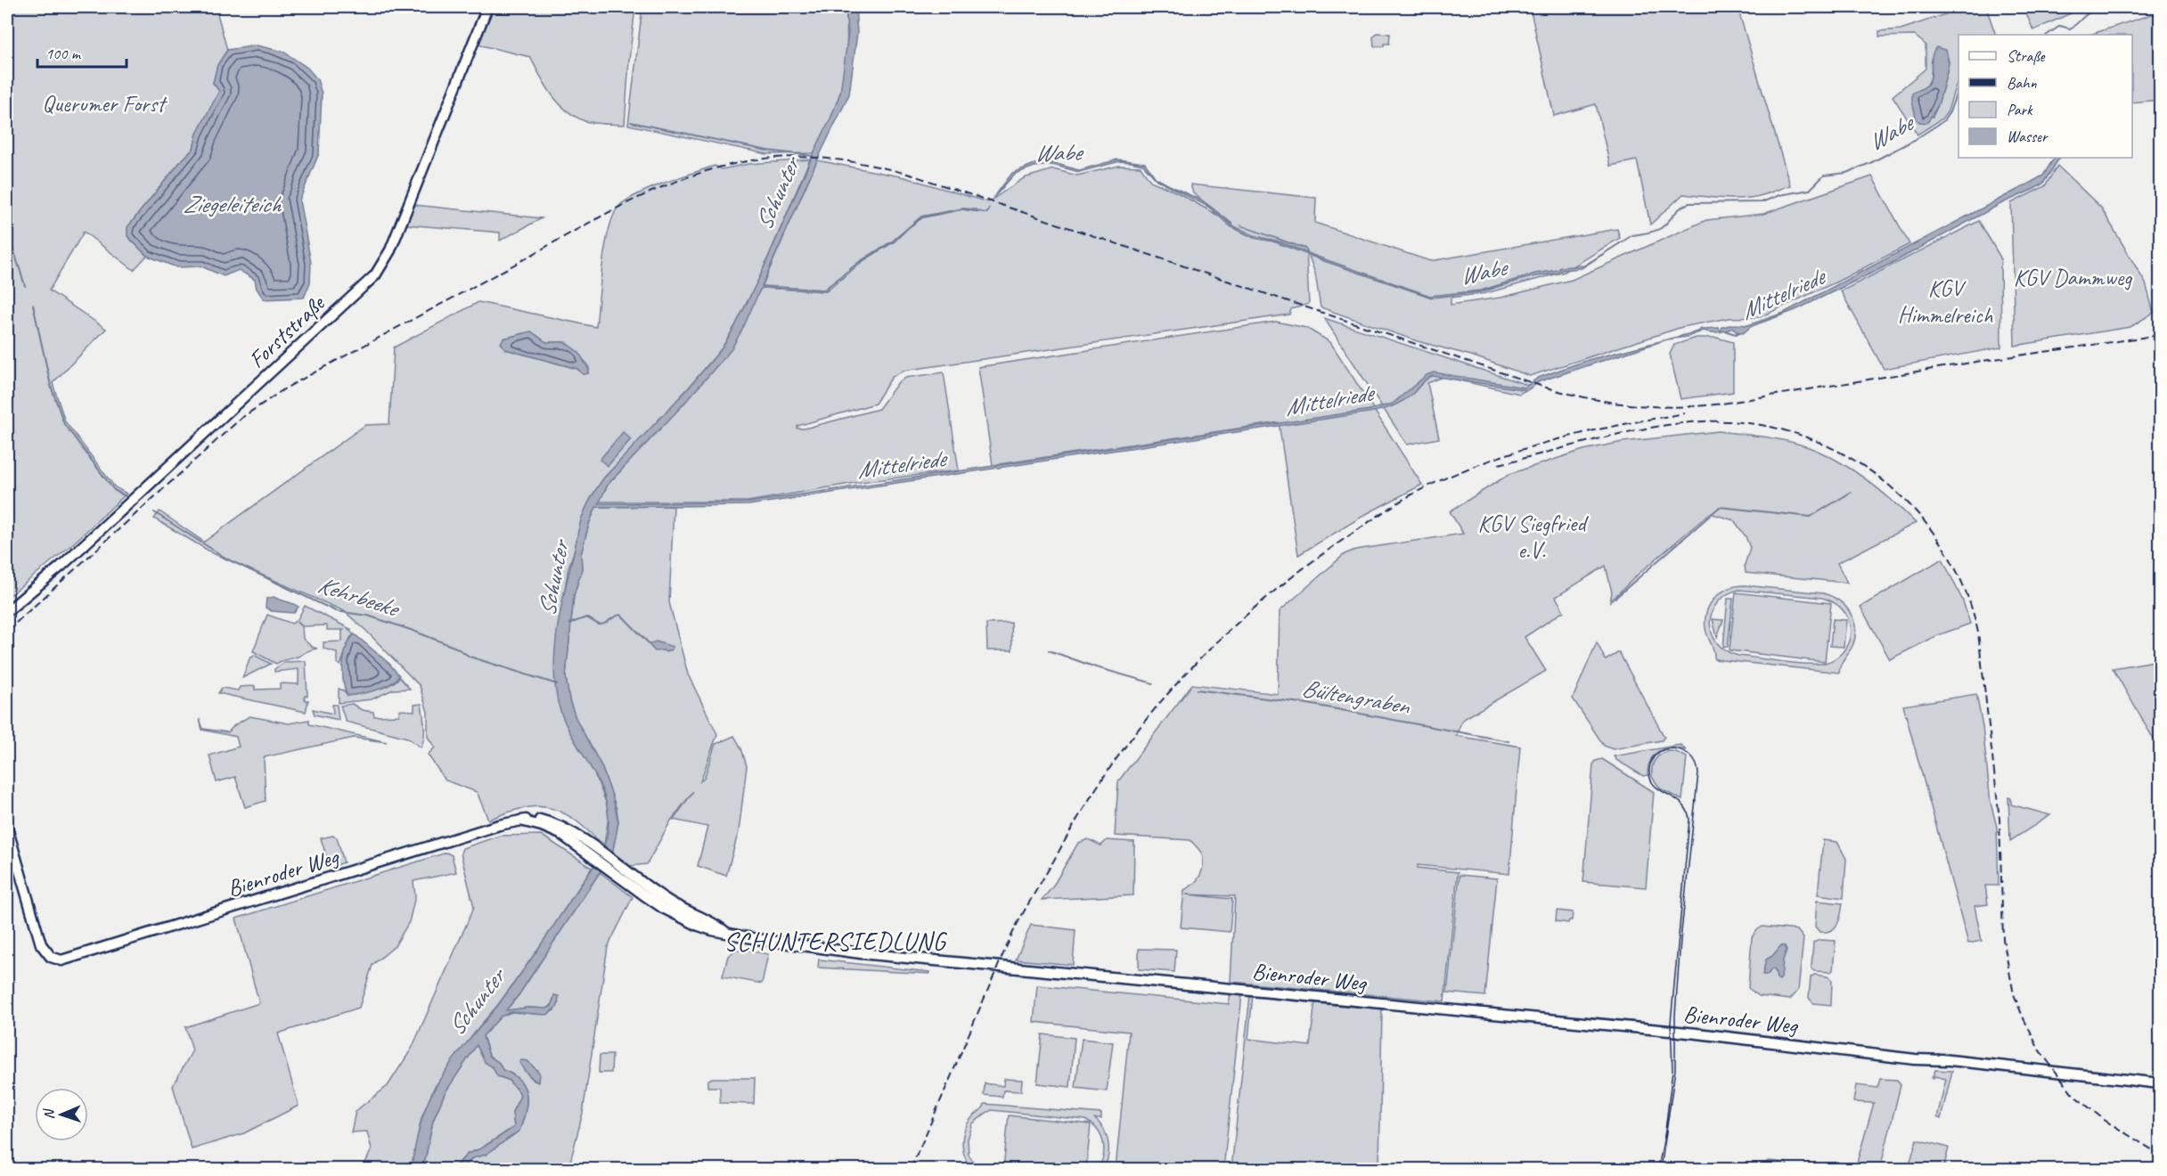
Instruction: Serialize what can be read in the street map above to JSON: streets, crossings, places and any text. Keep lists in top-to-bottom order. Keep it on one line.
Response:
{"streets":{"main road":["Forststraße","Bienroder Weg"]},"districts":["SCHUNTERSIEDLUNG"],"water":["Wabe","Schunter","Ziegeleiteich","Mittelriede","Kehrbeeke","Bültengraben"],"parks":["Querumer Forst","KGV Dammweg","KGV Himmelreich","KGV Siegfried e.V."],"legend":["Straße","Bahn","Park","Wasser"],"scale_bar":"100 m","north":"left"}
